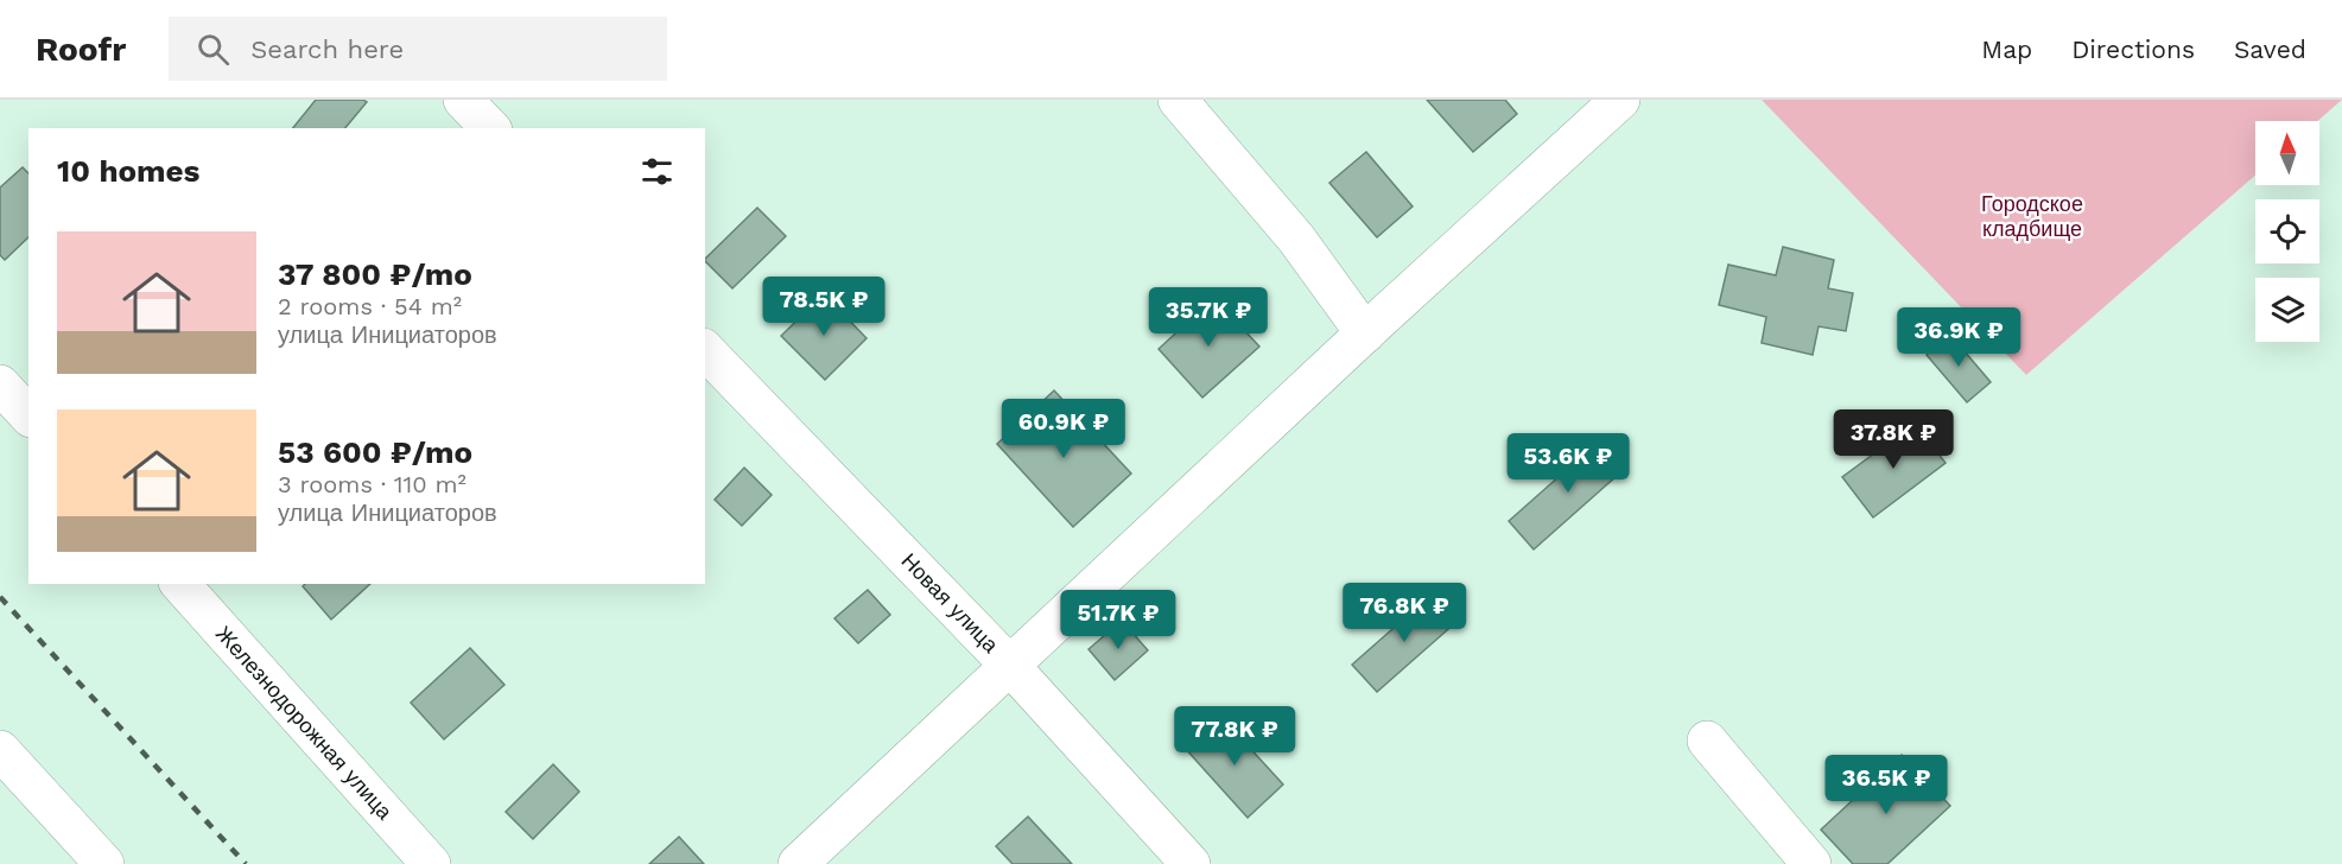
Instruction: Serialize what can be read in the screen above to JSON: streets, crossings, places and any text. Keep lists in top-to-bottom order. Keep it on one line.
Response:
{"streets":{"street":["Новая улица","Железнодорожная улица"]},"parks":["Городское кладбище"],"north":"top","page":{"header":"Roofr","search":"Search here","nav":["Map","Directions","Saved"],"heading":"10 homes","list":[{"name":"37 800 ₽/mo","note":"2 rooms · 54 m² · улица Инициаторов"},{"name":"53 600 ₽/mo","note":"3 rooms · 110 m² · улица Инициаторов"}],"price":["78.5K ₽","35.7K ₽","36.9K ₽","60.9K ₽","37.8K ₽","53.6K ₽","76.8K ₽","51.7K ₽","77.8K ₽","36.5K ₽"]}}
